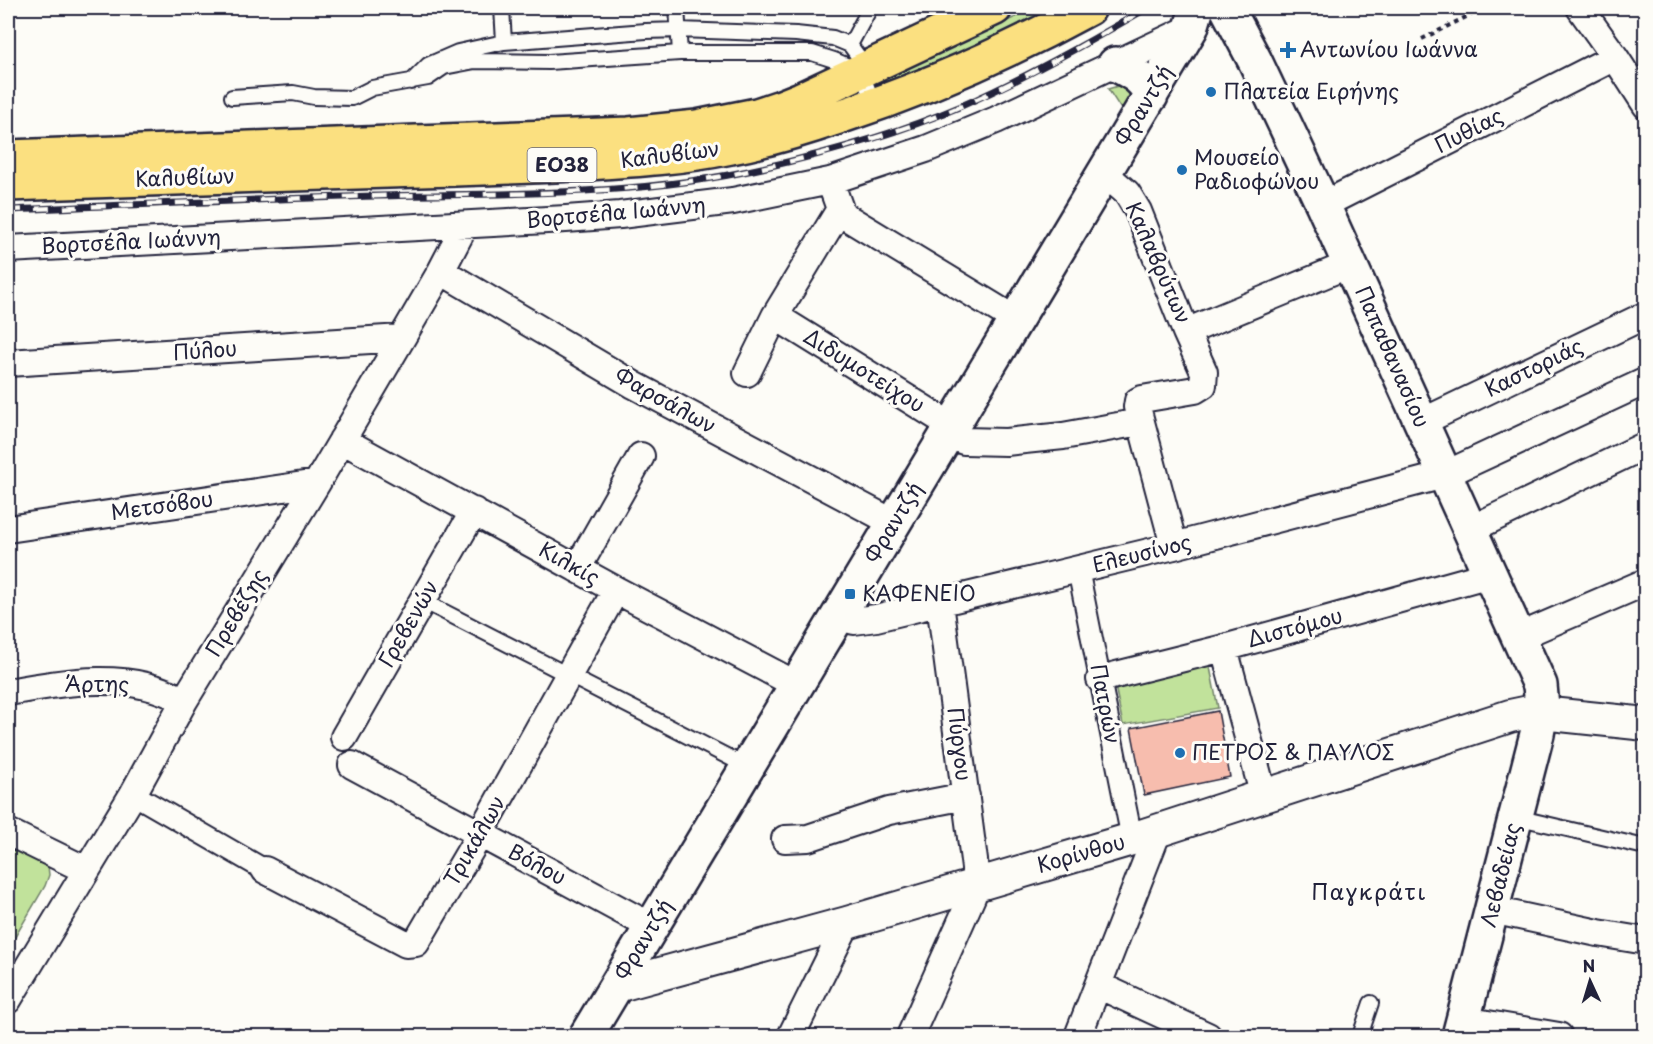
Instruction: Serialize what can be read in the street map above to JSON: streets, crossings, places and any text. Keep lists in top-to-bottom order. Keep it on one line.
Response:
{"streets":{"main road":["Φραντζή","Καλυβίων","ΕΟ38","Παπαθανασίου","Λεβαδείας"],"street":["Πυθίας","Βορτσέλα Ιωάννη","Καλαβρύτων","Πύλου","Καστοριάς","Διδυμοτείχου","Φαρσάλων","Μετσόβου","Ελευσίνος","Κιλκίς","Πρεβέζης","Γρεβενών","Διστόμου","Άρτης","Πατρών","Πύργου","Τρικάλων","Κορίνθου","Βόλου"]},"crossings":[["Φραντζή","Βορτσέλα Ιωάννη"],["Φραντζή","Καλαβρύτων"],["Φραντζή","Παπαθανασίου"],["Φραντζή","Διδυμοτείχου"],["Φραντζή","Φαρσάλων"],["Φραντζή","Ελευσίνος"],["Φραντζή","Κιλκίς"],["Φραντζή","Κορίνθου"],["Φραντζή","Βόλου"],["Πυθίας","Παπαθανασίου"],["Βορτσέλα Ιωάννη","Παπαθανασίου"],["Βορτσέλα Ιωάννη","Πρεβέζης"],["Καλαβρύτων","Παπαθανασίου"],["Πύλου","Πρεβέζης"],["Παπαθανασίου","Καστοριάς"],["Παπαθανασίου","Ελευσίνος"],["Παπαθανασίου","Διστόμου"],["Παπαθανασίου","Κορίνθου"],["Παπαθανασίου","Λεβαδείας"],["Φαρσάλων","Πρεβέζης"],["Μετσόβου","Πρεβέζης"],["Ελευσίνος","Πατρών"],["Ελευσίνος","Πύργου"],["Κιλκίς","Πρεβέζης"],["Κιλκίς","Γρεβενών"],["Κιλκίς","Τρικάλων"],["Πρεβέζης","Άρτης"],["Γρεβενών","Βόλου"],["Διστόμου","Πατρών"],["Πατρών","Κορίνθου"],["Πύργου","Κορίνθου"],["Τρικάλων","Βόλου"],["Κορίνθου","Λεβαδείας"]],"districts":["Παγκράτι"],"places":{"health":["Αντωνίου Ιωάννα"],"other":["Πλατεία Ειρήνης","Μουσείο Ραδιοφώνου","ΠΕΤΡΟΣ & ΠΑΥΛΟΣ"],"transit":["ΚΑΦΕΝΕΙΟ"]},"north":"top"}
